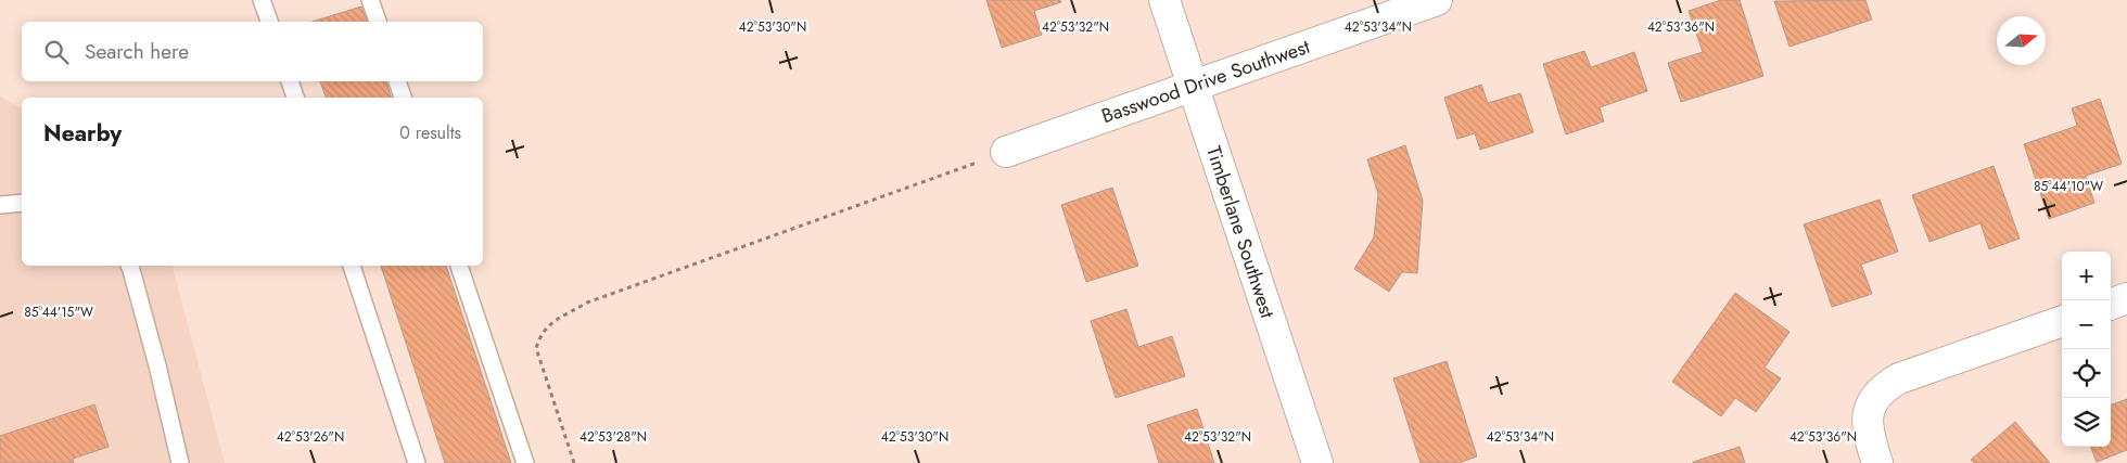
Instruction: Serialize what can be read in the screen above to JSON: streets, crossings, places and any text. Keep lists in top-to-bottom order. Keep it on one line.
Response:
{"streets":{"street":["Basswood Drive Southwest","Timberlane Southwest"]},"crossings":[["Basswood Drive Southwest","Timberlane Southwest"]],"north":"right","page":{"search":"Search here","heading":["Nearby","0 results"],"map_buttons":["+","−"]},"coordinates":["42°53'30\"N","42°53'32\"N","42°53'34\"N","42°53'36\"N","85°44'10\"W","85°44'15\"W","42°53'26\"N","42°53'28\"N"]}
